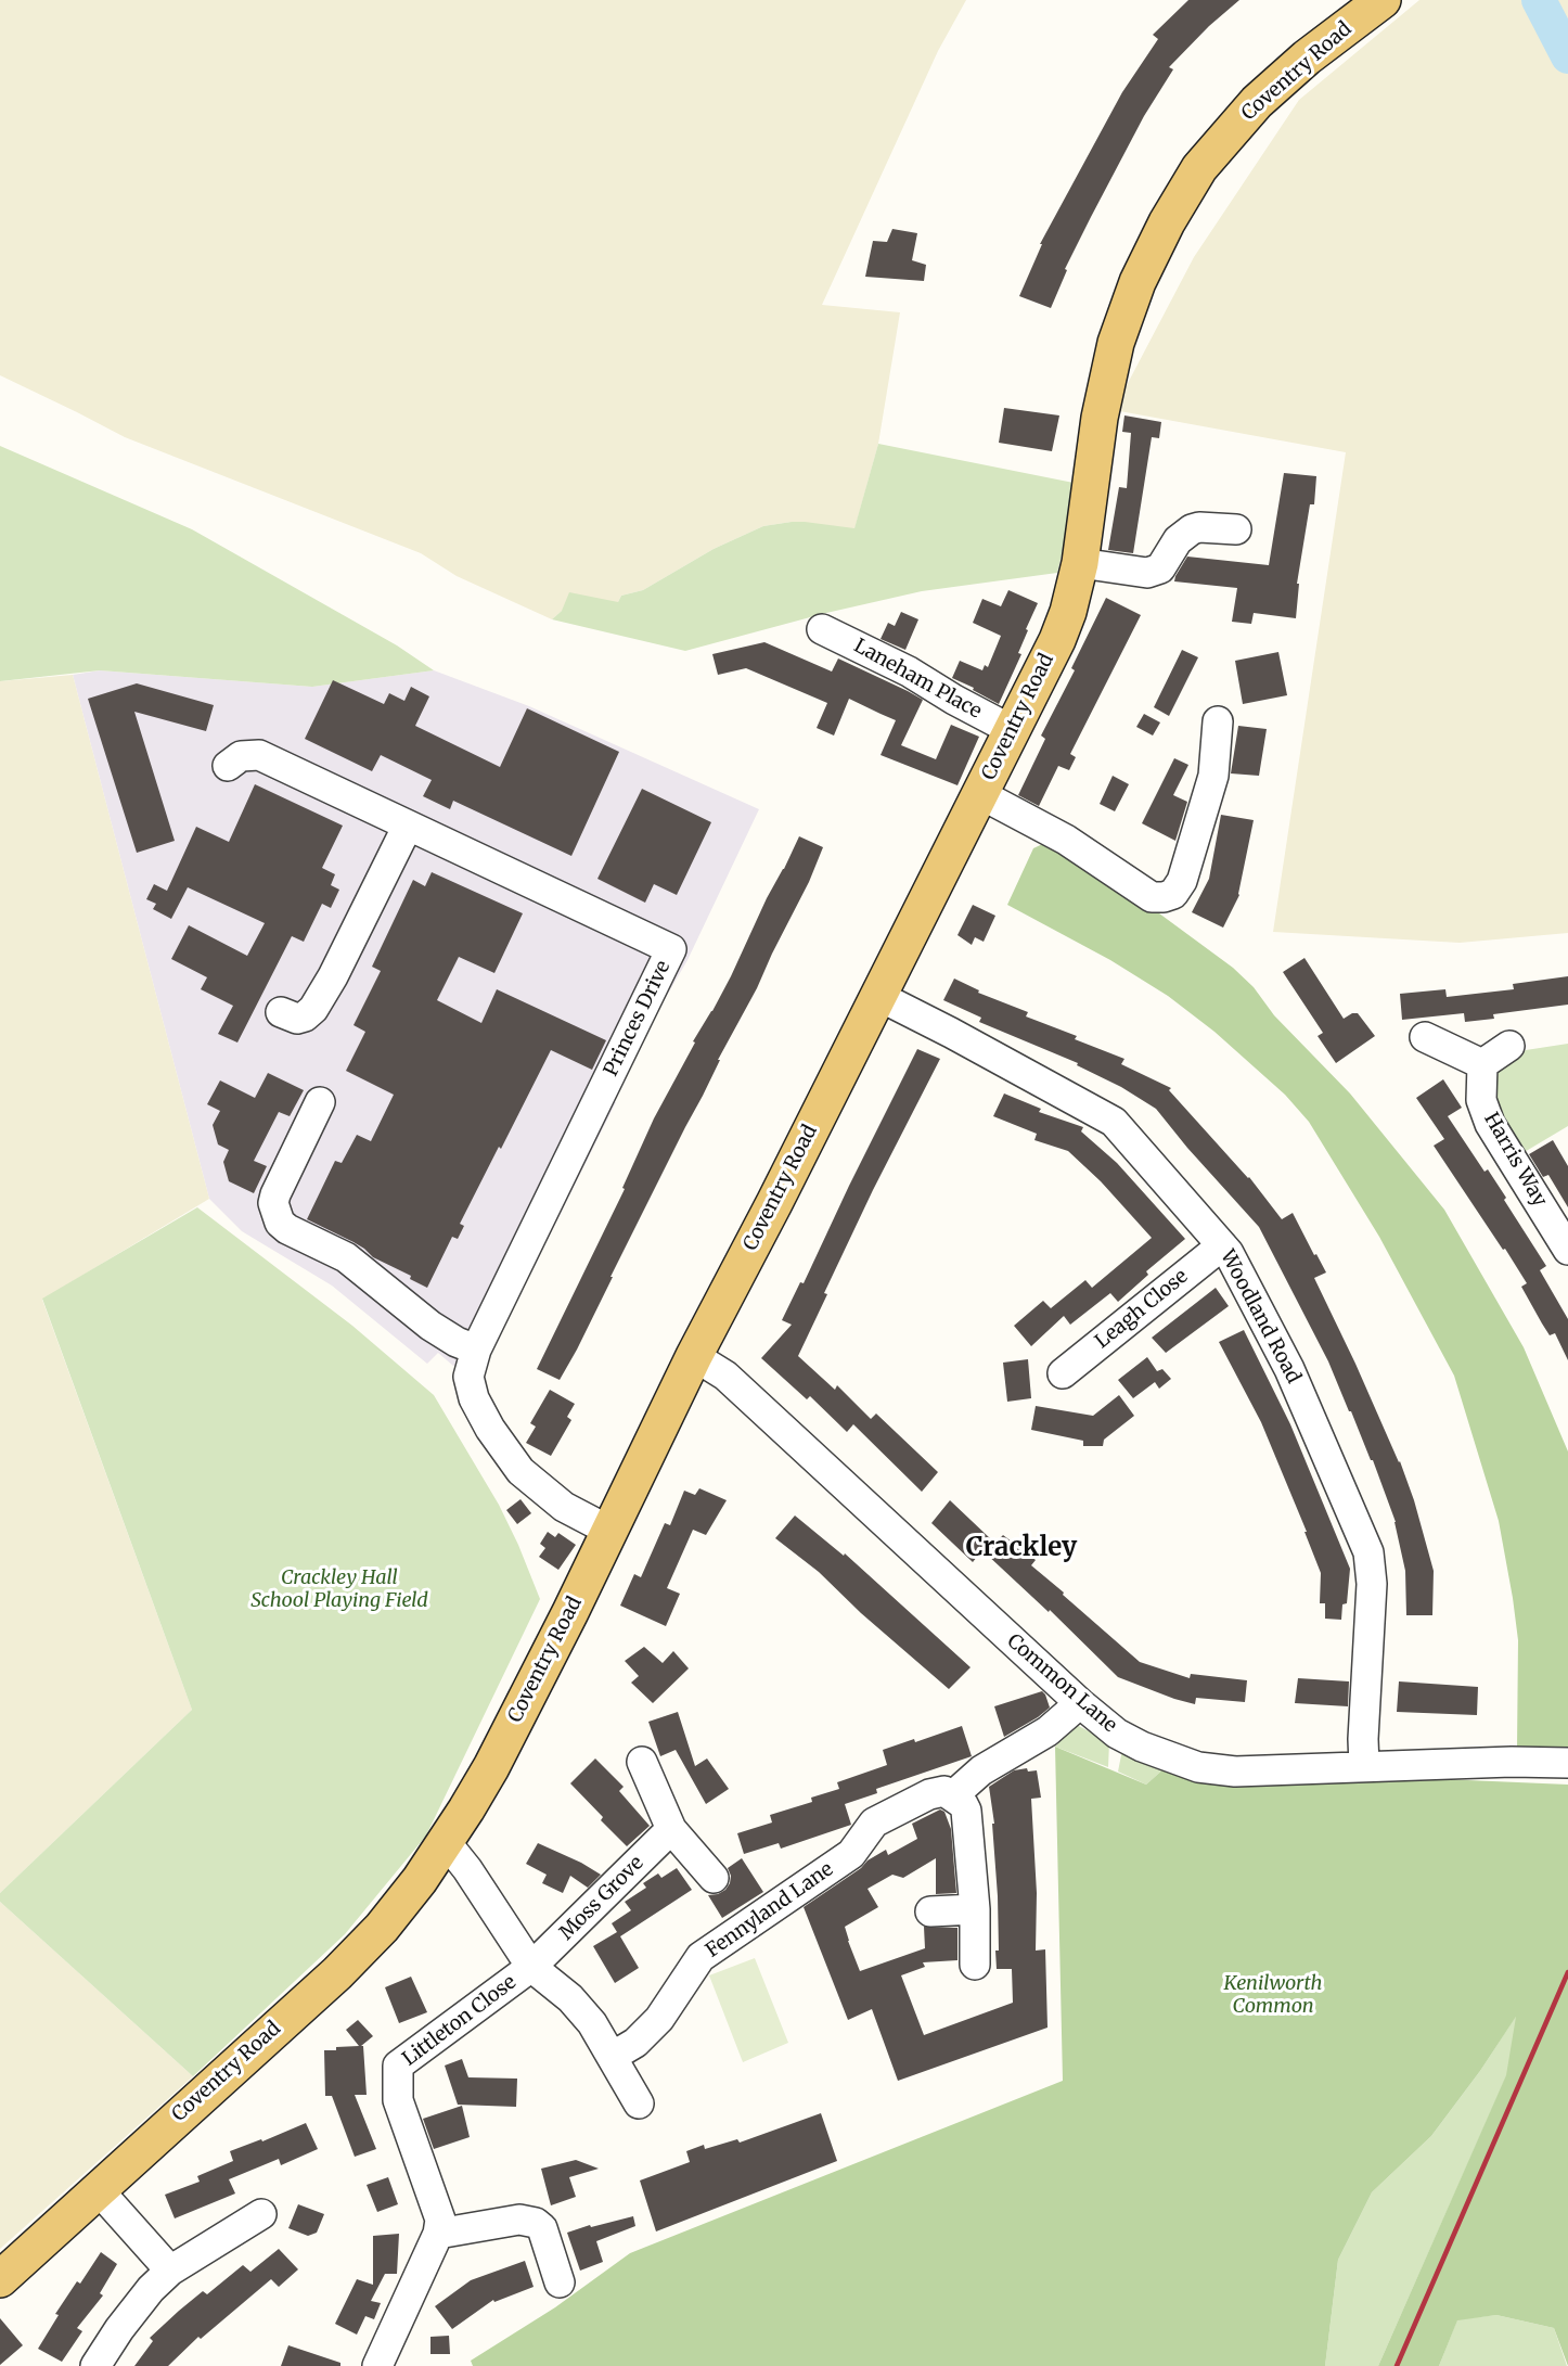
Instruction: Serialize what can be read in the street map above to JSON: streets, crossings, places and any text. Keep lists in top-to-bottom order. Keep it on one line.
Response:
{"streets":{"main road":["Coventry Road"],"street":["Laneham Place","Princes Drive","Harris Way","Leagh Close","Woodland Road","Common Lane","Moss Grove","Fennyland Lane","Littleton Close"]},"crossings":[["Coventry Road","Laneham Place"],["Coventry Road","Princes Drive"],["Coventry Road","Woodland Road"],["Coventry Road","Common Lane"],["Coventry Road","Littleton Close"],["Leagh Close","Woodland Road"],["Woodland Road","Common Lane"],["Moss Grove","Littleton Close"]],"districts":["Crackley"],"parks":["Crackley Hall School Playing Field","Kenilworth Common"]}
